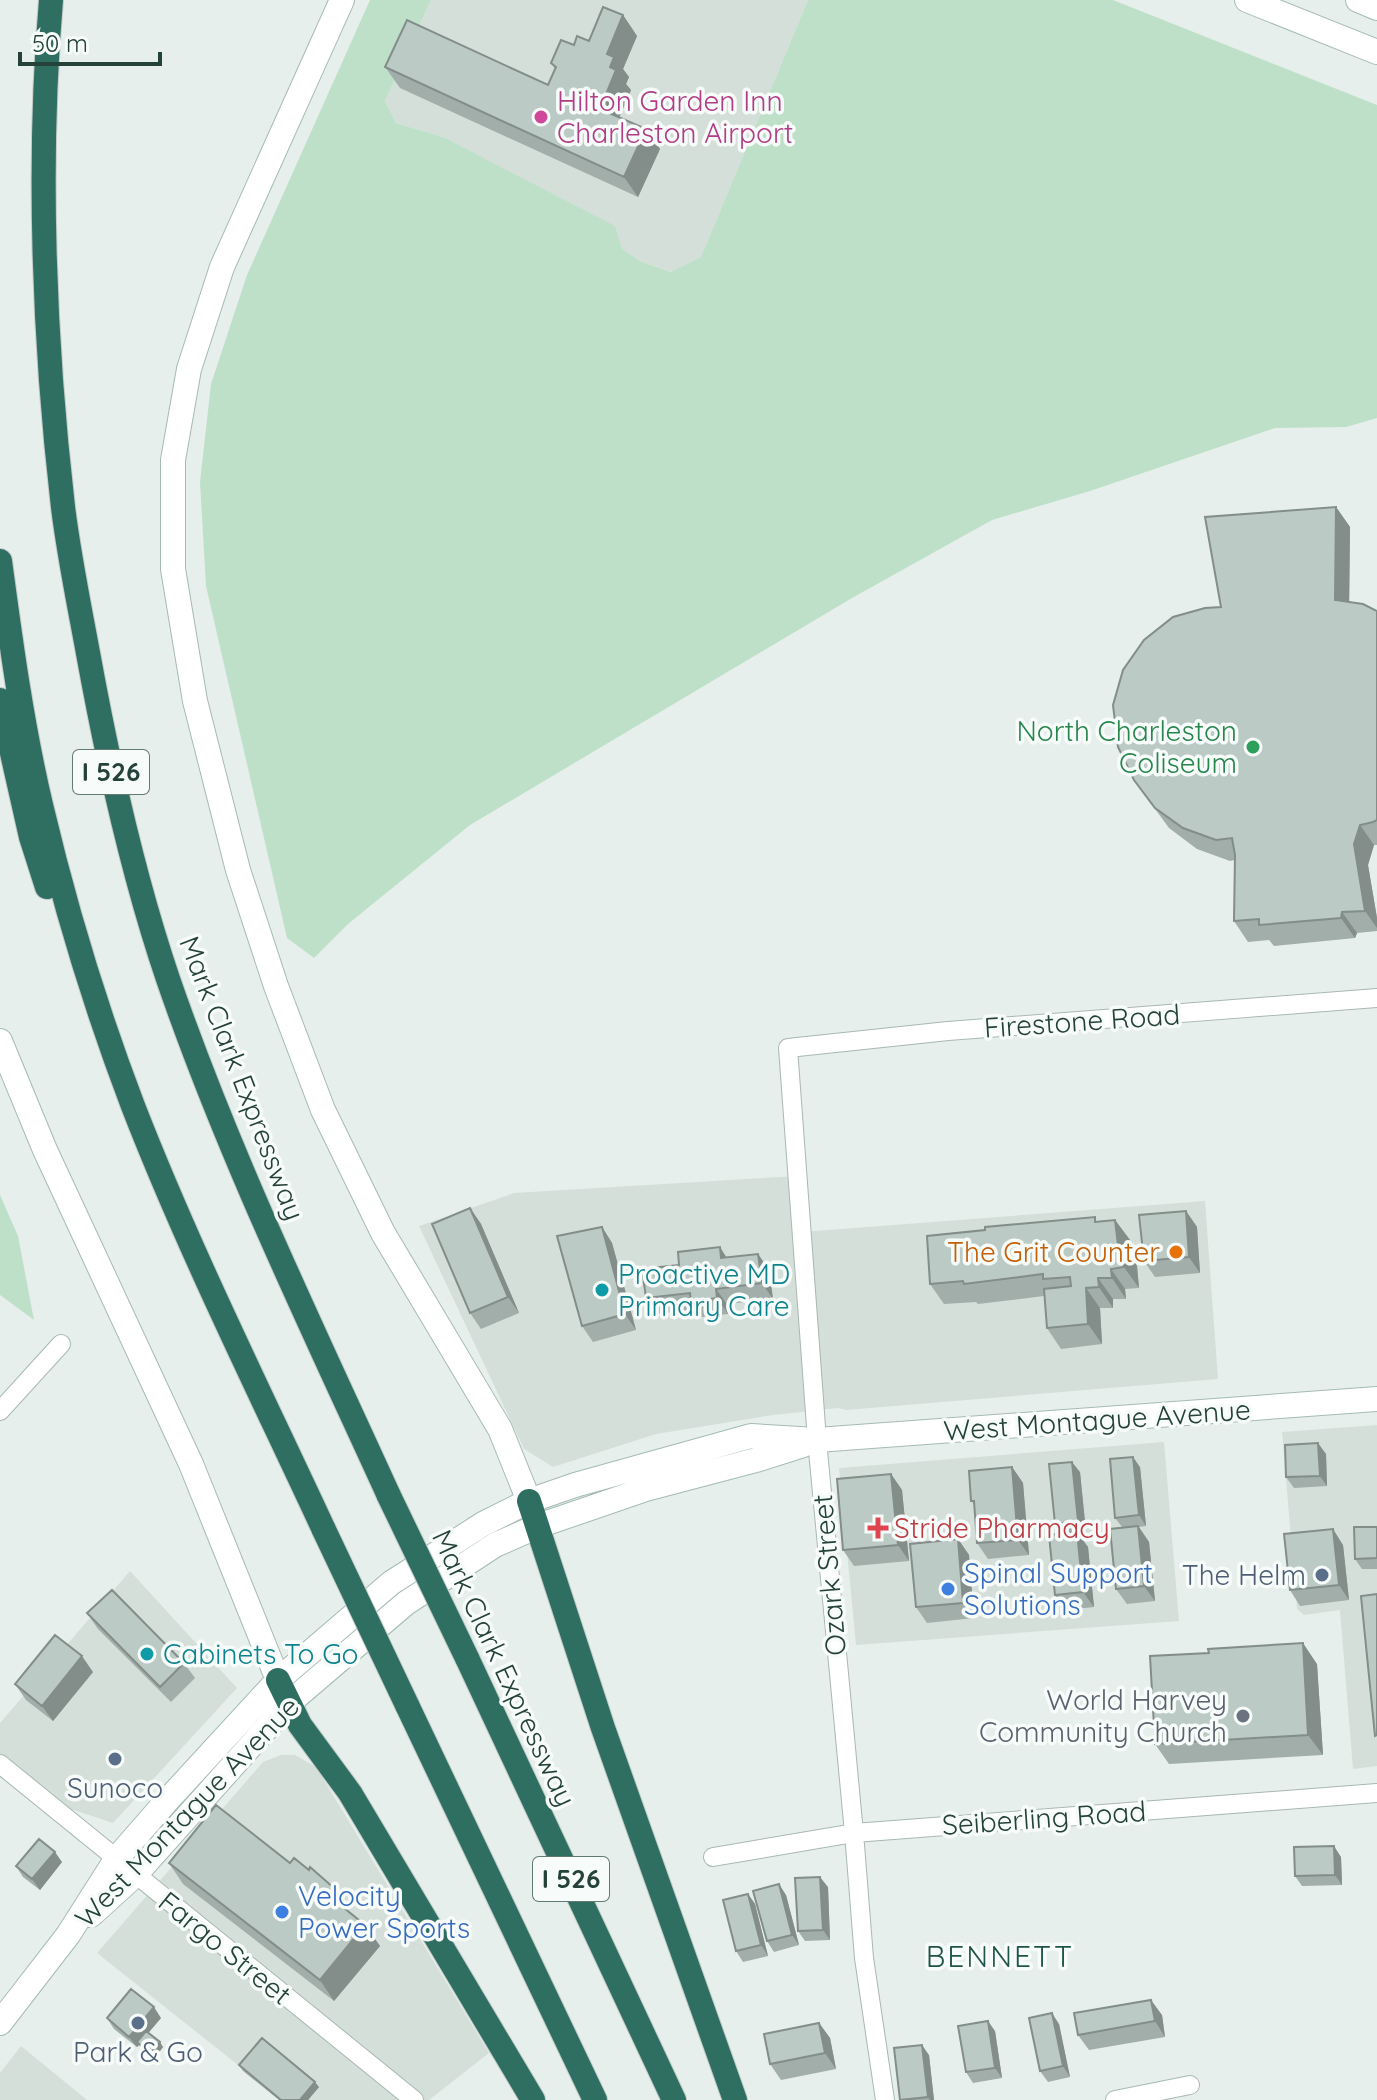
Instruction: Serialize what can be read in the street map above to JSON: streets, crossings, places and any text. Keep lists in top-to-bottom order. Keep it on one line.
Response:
{"streets":{"highway":["I 526","Mark Clark Expressway"],"main road":["West Montague Avenue"],"street":["Firestone Road","Ozark Street","Seiberling Road","Fargo Street"]},"crossings":[["Firestone Road","Ozark Street"],["West Montague Avenue","Ozark Street"],["West Montague Avenue","Fargo Street"],["Ozark Street","Seiberling Road"]],"districts":["BENNETT"],"places":{"other":["Hilton Garden Inn Charleston Airport","North Charleston Coliseum","The Grit Counter","Proactive MD Primary Care","The Helm","Spinal Support Solutions","Cabinets To Go","World Harvey Community Church","Sunoco","Velocity Power Sports","Park & Go"],"health":["Stride Pharmacy"]},"scale_bar":"50 m"}
